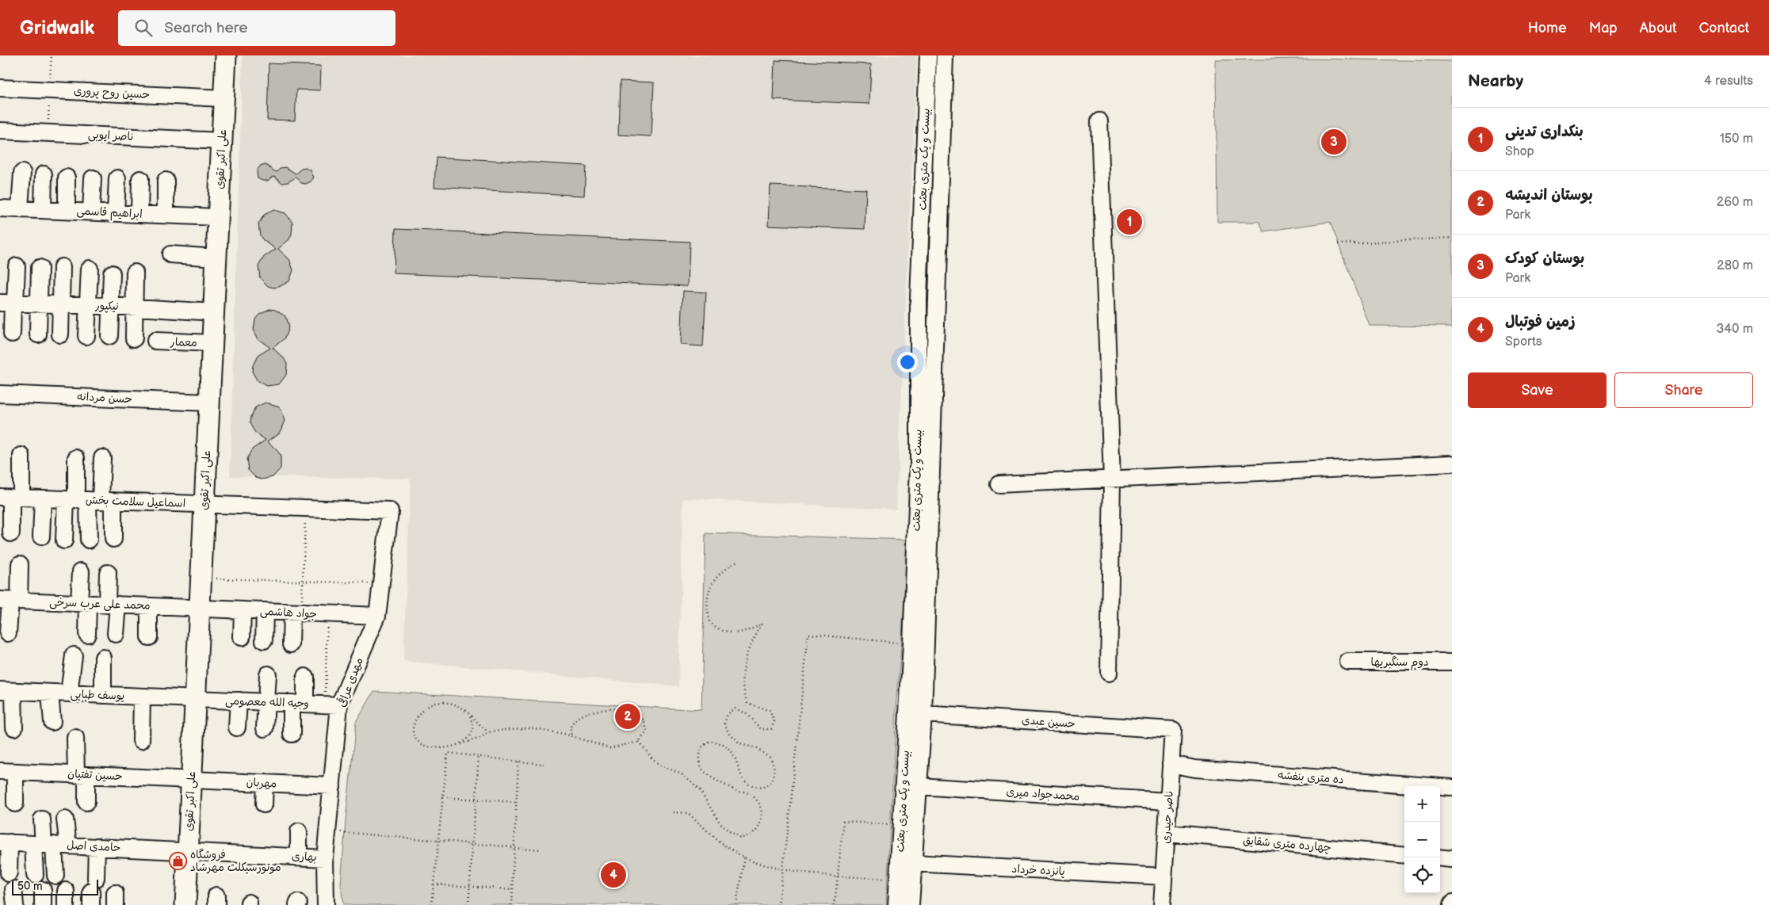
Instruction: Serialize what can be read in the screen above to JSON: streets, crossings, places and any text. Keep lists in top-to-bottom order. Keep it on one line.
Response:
{"streets":{"main road":["علی اکبر تقوی"],"street":["حسین روح پروری","ناصر ایوبی","بیست و یک متری بعثت","ابراهیم قاسمی","نیکپور","معمار","حسن مردانه","اسماعیل سلامت بخش","محمد علی عرب سرخی","جواد هاشمی","دوم سنگبریها","مهدی عراقی","یوسف طبایی","وجیه الله معصومی","حسین عبدی","حسین تفتیان","ده متری بنفشه","مهربان","محمدجواد میری","ناصر حیدری","چهارده متری شقایق","حامدی اصل","بهاری","پانزده خرداد"]},"crossings":[["حسین روح پروری","علی اکبر تقوی"],["ناصر ایوبی","علی اکبر تقوی"],["علی اکبر تقوی","ابراهیم قاسمی"],["علی اکبر تقوی","نیکپور"],["علی اکبر تقوی","معمار"],["علی اکبر تقوی","حسن مردانه"],["علی اکبر تقوی","اسماعیل سلامت بخش"],["علی اکبر تقوی","محمد علی عرب سرخی"],["علی اکبر تقوی","جواد هاشمی"],["علی اکبر تقوی","یوسف طبایی"],["علی اکبر تقوی","وجیه الله معصومی"],["علی اکبر تقوی","حسین تفتیان"],["علی اکبر تقوی","مهربان"],["علی اکبر تقوی","حامدی اصل"],["علی اکبر تقوی","بهاری"],["بیست و یک متری بعثت","حسین عبدی"],["بیست و یک متری بعثت","محمدجواد میری"],["بیست و یک متری بعثت","پانزده خرداد"],["اسماعیل سلامت بخش","مهدی عراقی"],["محمد علی عرب سرخی","جواد هاشمی"],["جواد هاشمی","مهدی عراقی"],["مهدی عراقی","وجیه الله معصومی"],["مهدی عراقی","مهربان"],["مهدی عراقی","بهاری"],["یوسف طبایی","وجیه الله معصومی"],["حسین عبدی","ناصر حیدری"],["حسین تفتیان","مهربان"],["ده متری بنفشه","ناصر حیدری"],["محمدجواد میری","ناصر حیدری"],["ناصر حیدری","چهارده متری شقایق"],["ناصر حیدری","پانزده خرداد"],["حامدی اصل","بهاری"]],"places":{"shop":["فروشگاه موتورسیکلت مهرشاد"]},"scale_bar":"50 m","page":{"header":"Gridwalk","search":"Search here","nav":["Home","Map","About","Contact"],"heading":["Nearby","4 results"],"list":[{"mark":"1","name":"بنکداری تدینی","note":"Shop","value":"150 m"},{"mark":"2","name":"بوستان اندیشه","note":"Park","value":"260 m"},{"mark":"3","name":"بوستان کودک","note":"Park","value":"280 m"},{"mark":"4","name":"زمین فوتبال","note":"Sports","value":"340 m"}],"pins":["3","1","2","4"],"buttons":["Save","Share"],"map_buttons":["+","−"],"scale":"50 m"}}
